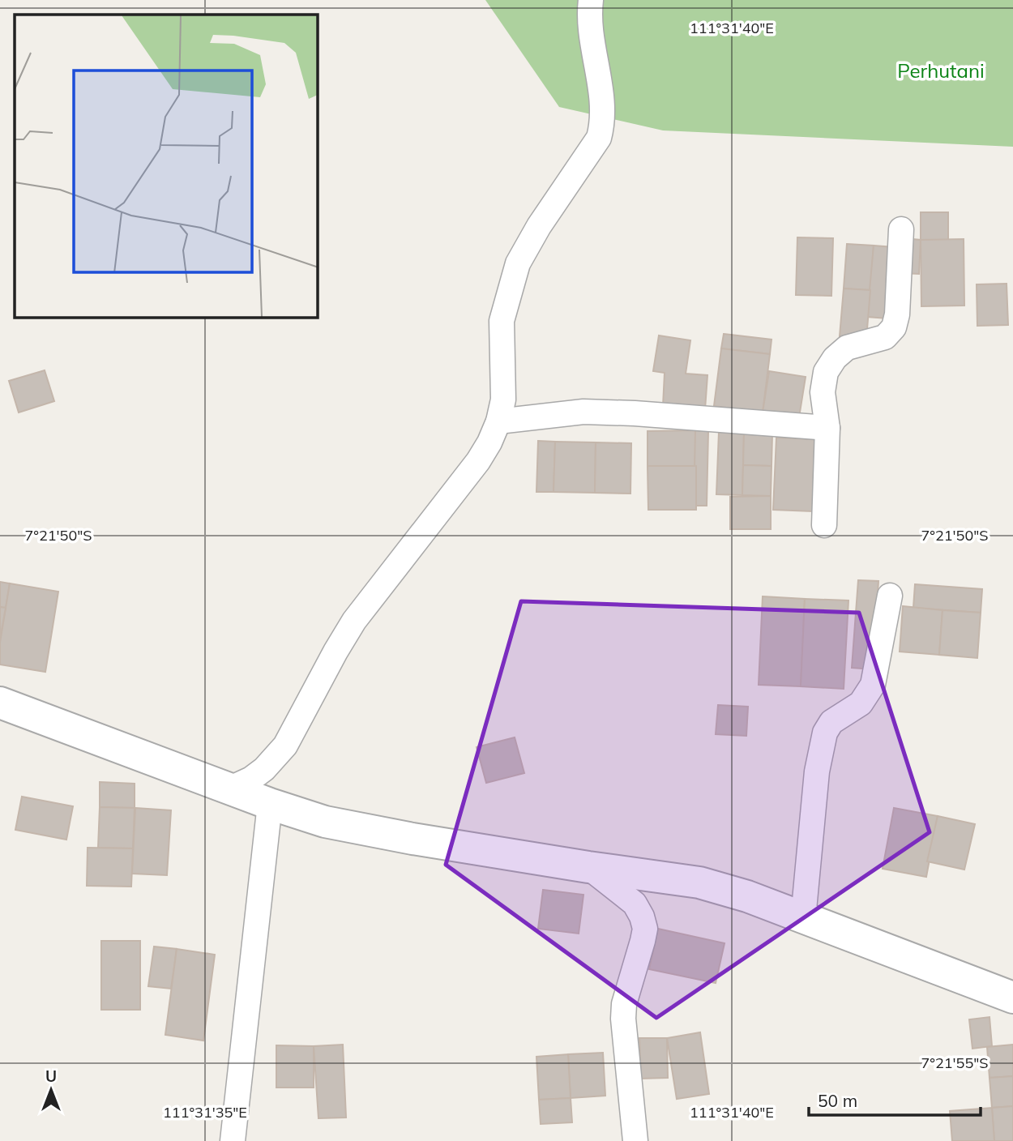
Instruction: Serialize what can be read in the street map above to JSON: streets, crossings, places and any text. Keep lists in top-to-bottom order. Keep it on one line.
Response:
{"parks":["Perhutani"],"scale_bar":"50 m","north":"top","coordinates":["111°31'40\"E","7°21'50\"S","7°21'55\"S","111°31'35\"E"]}
